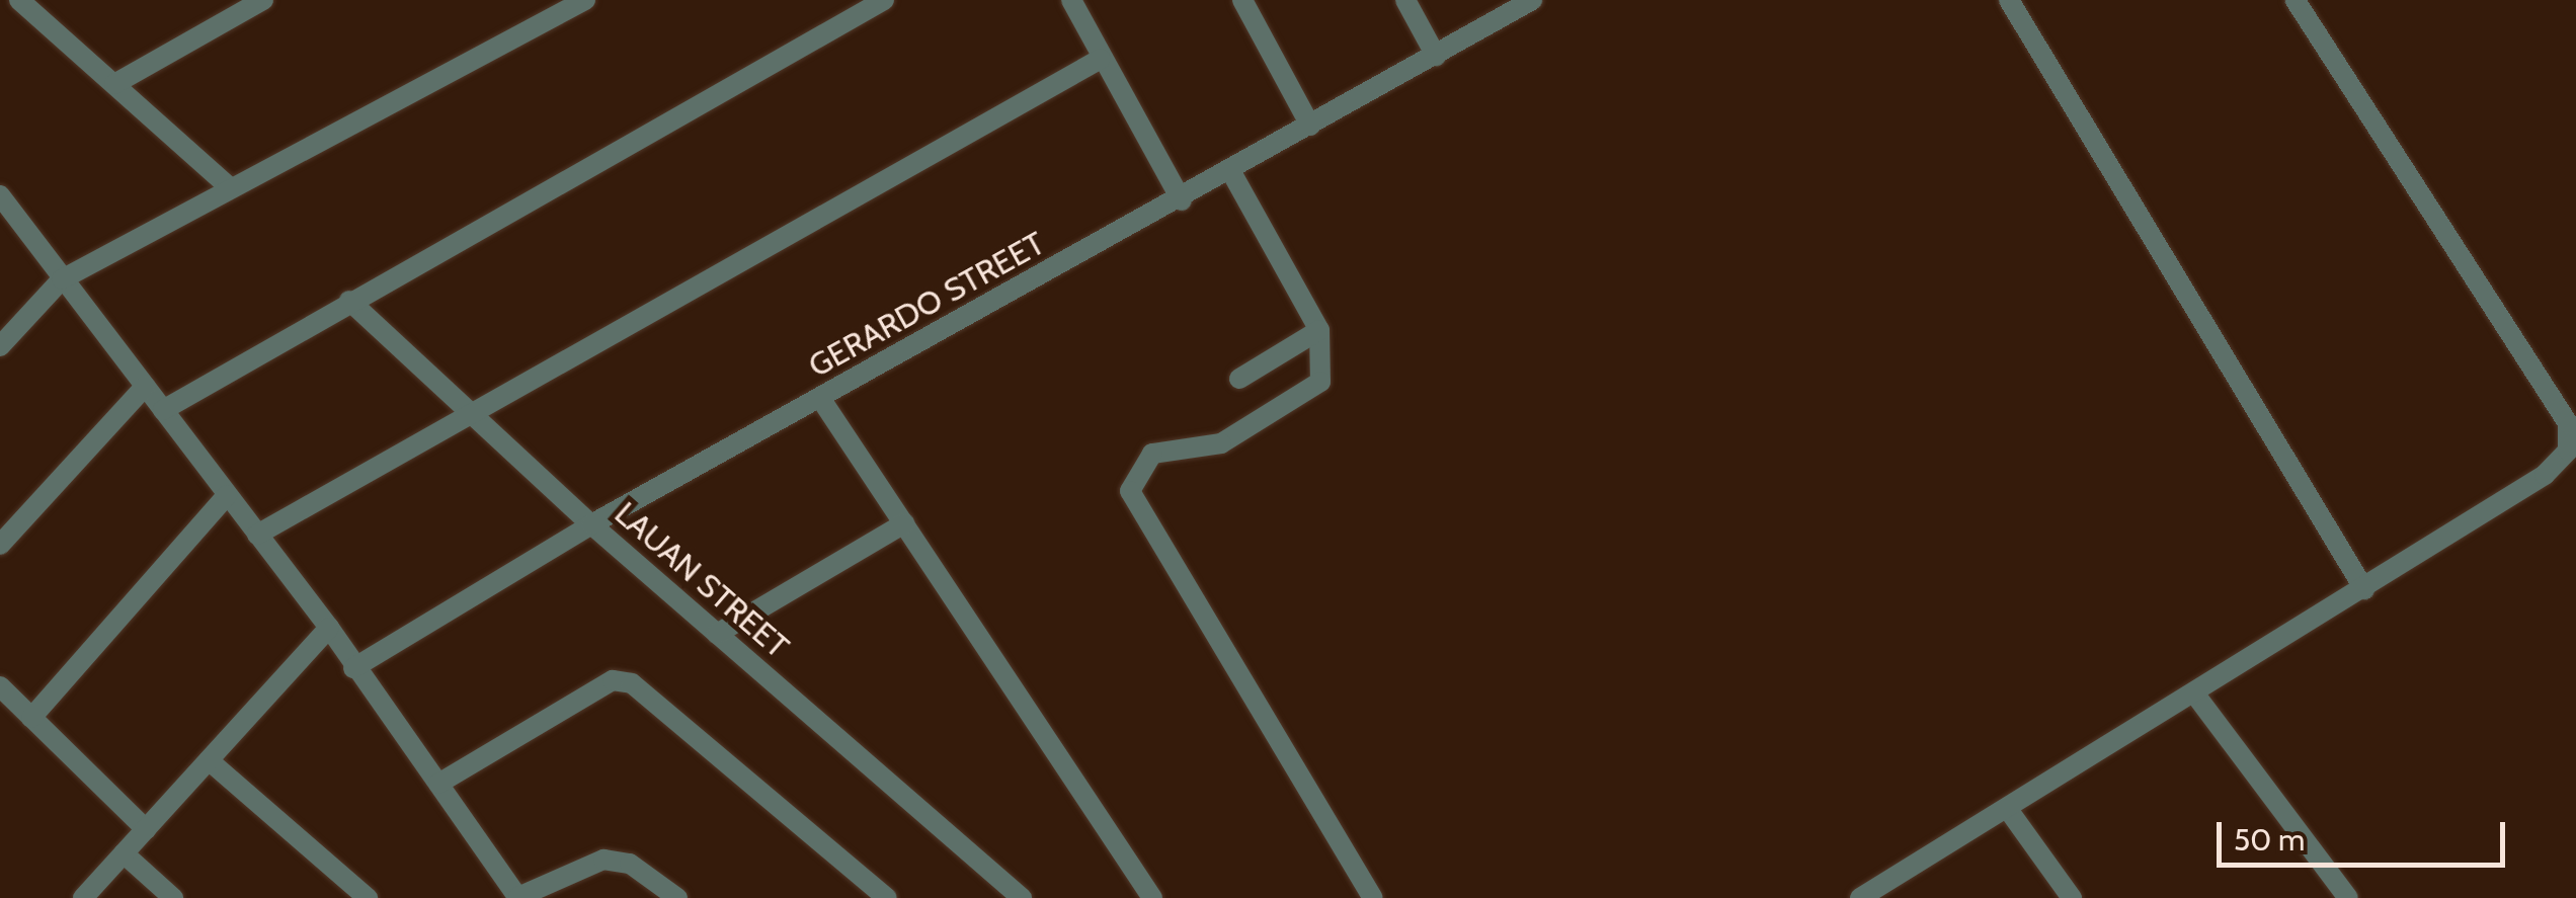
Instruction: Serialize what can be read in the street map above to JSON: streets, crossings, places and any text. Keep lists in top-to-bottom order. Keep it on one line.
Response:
{"streets":{"street":["GERARDO STREET","LAUAN STREET"]},"crossings":[["GERARDO STREET","LAUAN STREET"]],"scale_bar":"50 m"}
